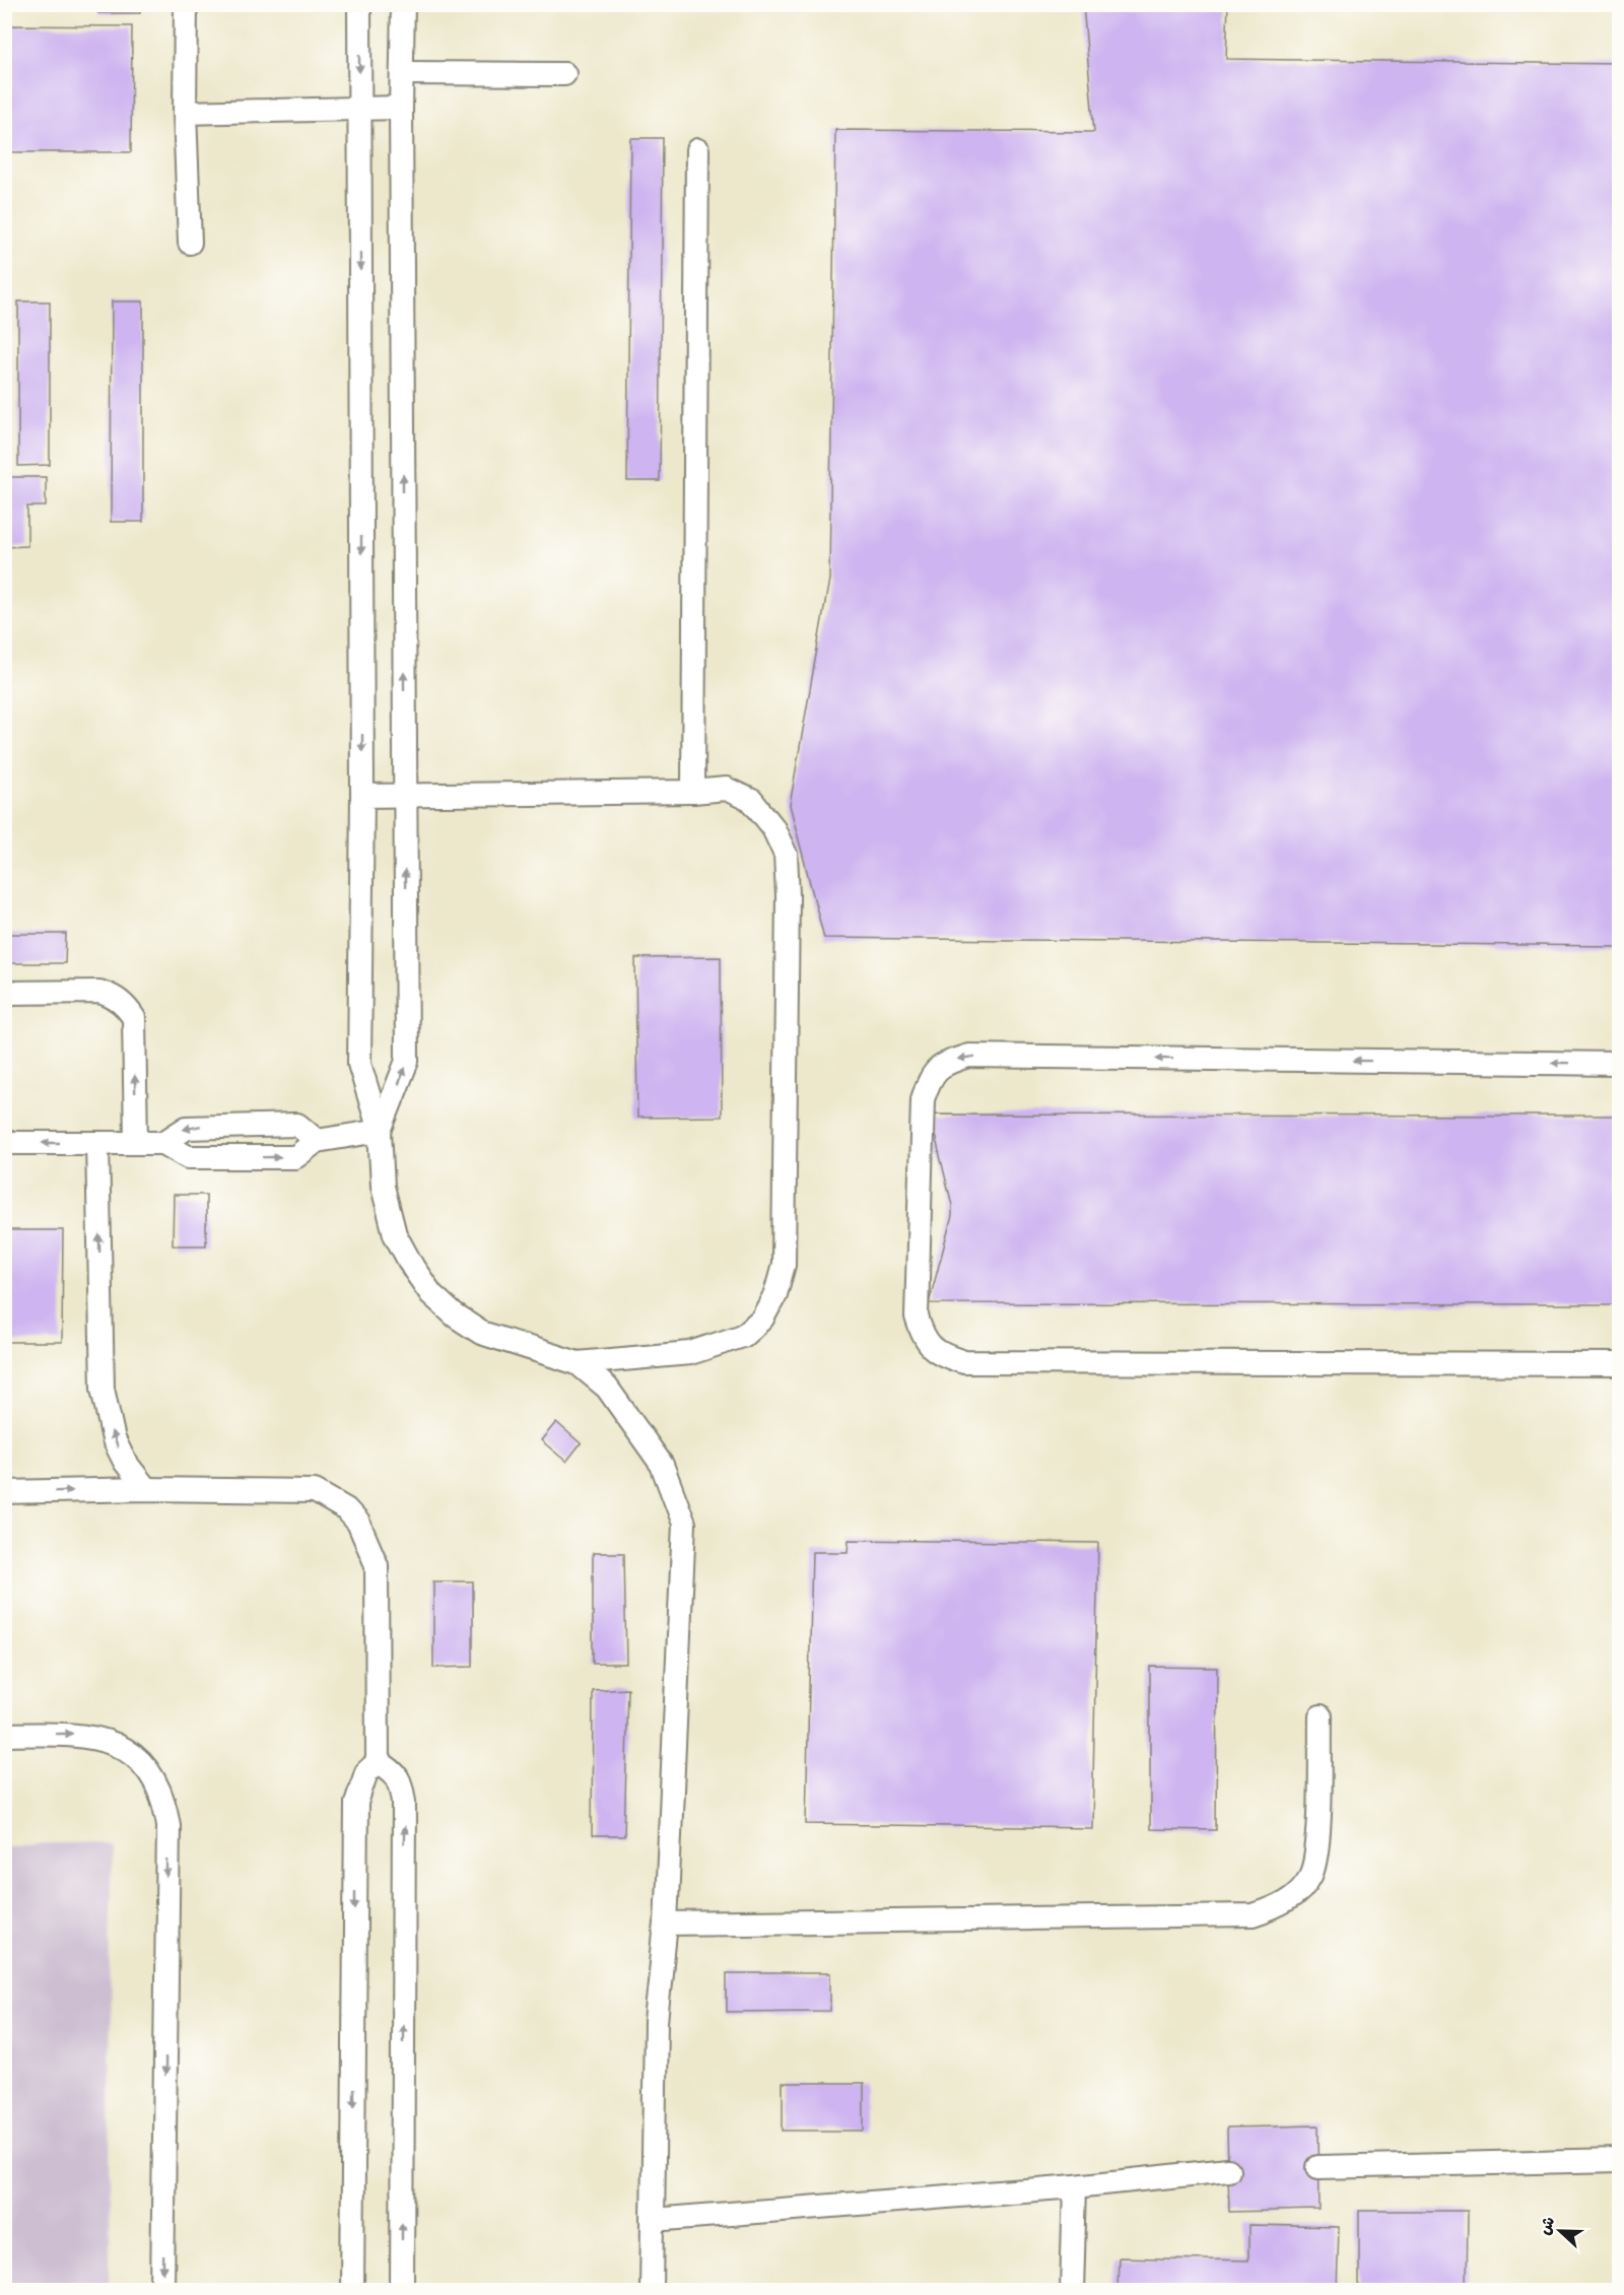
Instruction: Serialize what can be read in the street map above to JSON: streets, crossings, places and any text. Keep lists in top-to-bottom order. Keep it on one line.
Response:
{"north":"left"}
